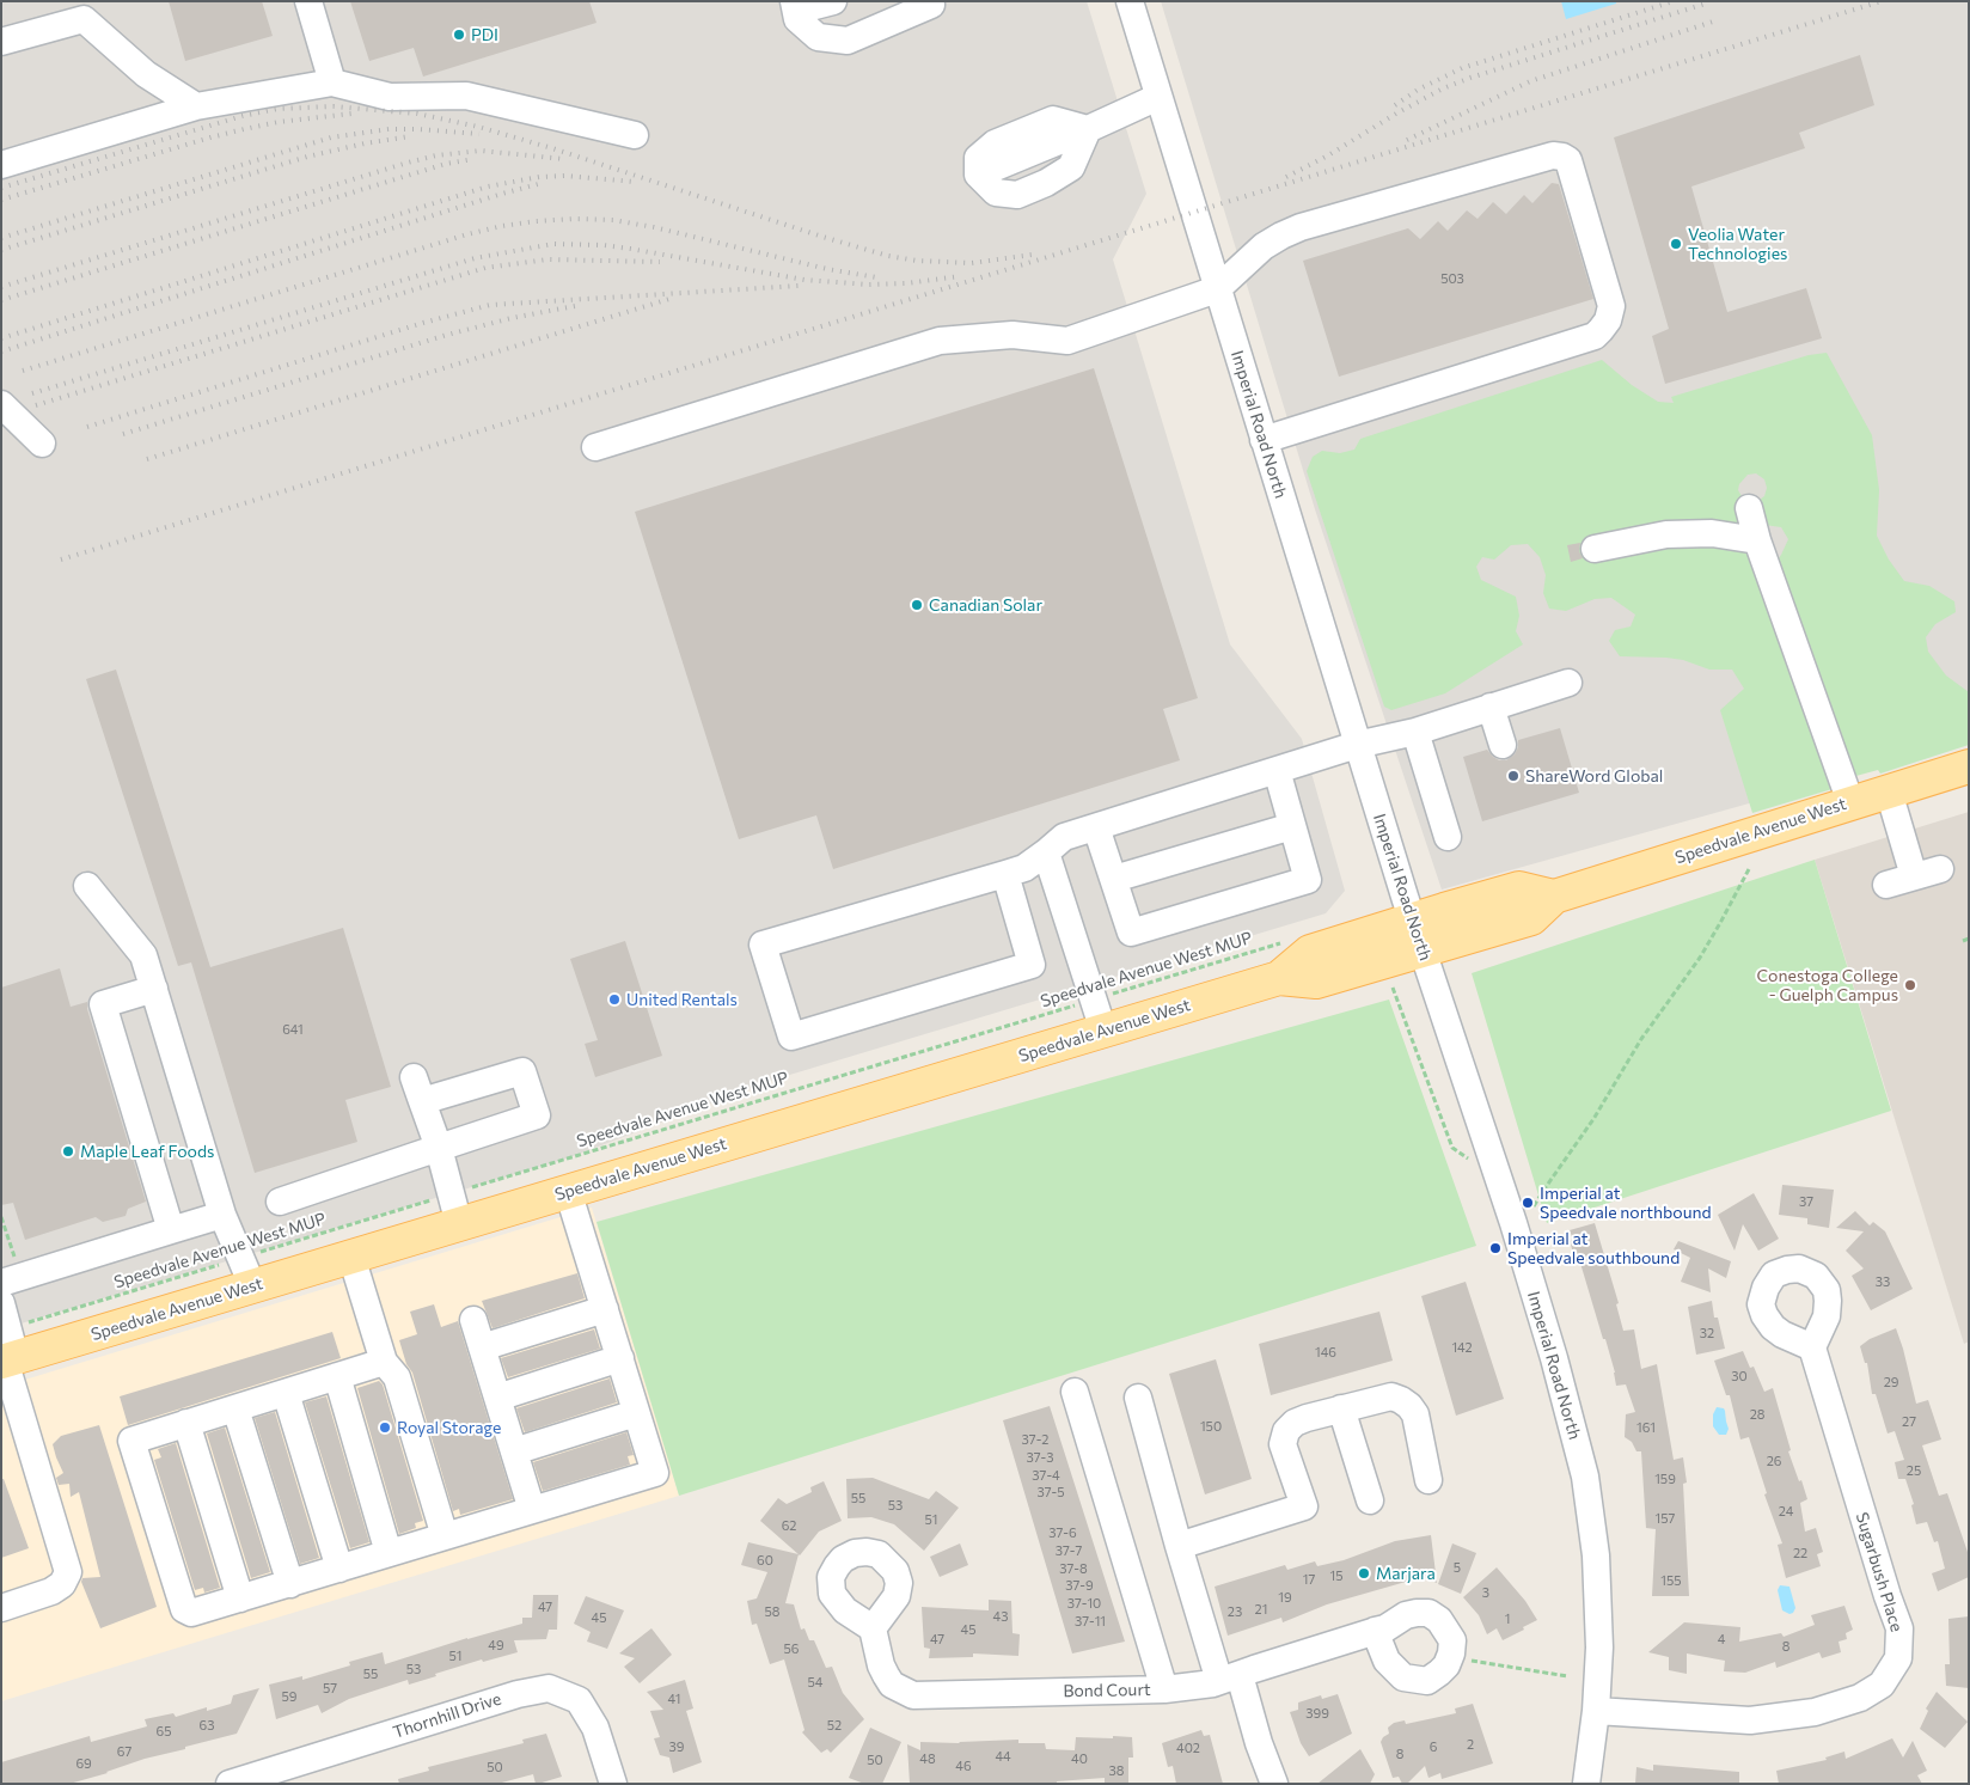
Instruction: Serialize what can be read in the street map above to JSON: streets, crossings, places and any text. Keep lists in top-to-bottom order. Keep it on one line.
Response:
{"streets":{"main road":["Speedvale Avenue West"],"street":["Imperial Road North","Sugarbush Place","Bond Court","Thornhill Drive"],"path":["Speedvale Avenue West MUP"]},"crossings":[["Imperial Road North","Speedvale Avenue West"],["Imperial Road North","Sugarbush Place"],["Speedvale Avenue West","Speedvale Avenue West MUP"]],"places":["PDI","Veolia Water Technologies","Canadian Solar","ShareWord Global","Conestoga College - Guelph Campus","United Rentals","Maple Leaf Foods","Imperial at Speedvale northbound","Imperial at Speedvale southbound","Royal Storage","Marjara"],"house_numbers":["503","641","37","33","32","142","146","30","29","28","27","150","161","37-2","37-3","26","25","37-4","159","37-5","55","53","24","157","51","62","37-6","37-7","22","60","5","37-8","15","17","155","37-9","3","19","37-10","47","21","58","23","43","45","1","37-11","45","47","4","49","8","56","51","53","55","54","57","59","41","399","63","52","65","2","39","6","402","67","8","44","48","40","50","69","46","50","38"]}
